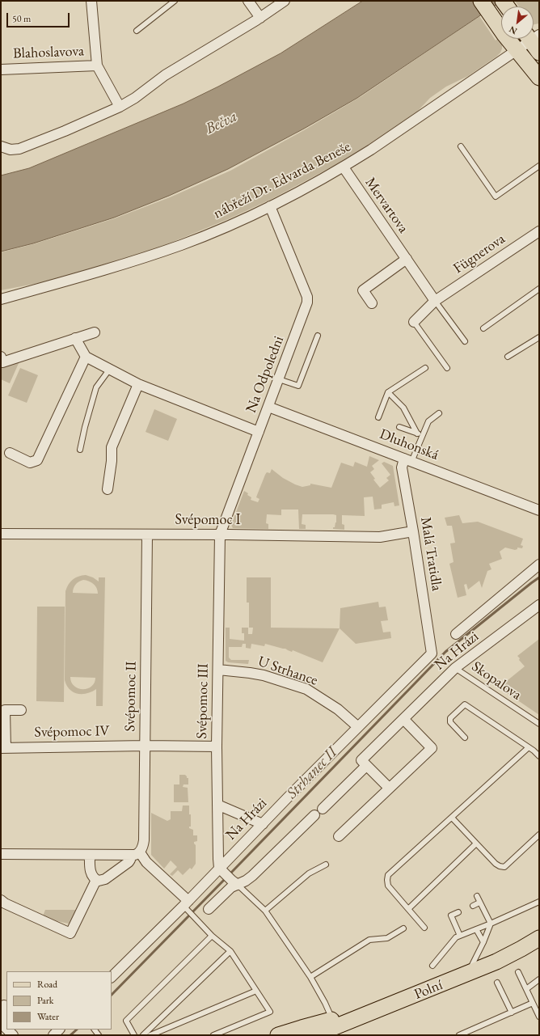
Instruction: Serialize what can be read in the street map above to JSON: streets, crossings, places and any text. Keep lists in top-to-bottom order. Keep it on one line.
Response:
{"streets":{"main road":["Polní"],"street":["Blahoslavova","nábřeží Dr. Edvarda Beneše","Mervartova","Fügnerova","Na Odpoledni","Dluhonská","Svépomoc I","Malá Tratidla","Na Hrázi","U Strhance","Svépomoc II","Svépomoc III","Svépomoc IV"],"lane":["Skopalova"]},"crossings":[["nábřeží Dr. Edvarda Beneše","Mervartova"],["nábřeží Dr. Edvarda Beneše","Na Odpoledni"],["Mervartova","Fügnerova"],["Na Odpoledni","Dluhonská"],["Dluhonská","Malá Tratidla"],["Svépomoc I","Malá Tratidla"],["Svépomoc I","Svépomoc II"],["Svépomoc I","Svépomoc III"],["Malá Tratidla","Na Hrázi"],["Na Hrázi","U Strhance"],["Na Hrázi","Skopalova"],["Na Hrázi","Svépomoc III"],["U Strhance","Svépomoc III"],["Svépomoc II","Svépomoc IV"],["Svépomoc III","Svépomoc IV"]],"water":["Bečva","Strhanec II"],"legend":["Road","Park","Water"],"scale_bar":"50 m","north":"bottom left"}
